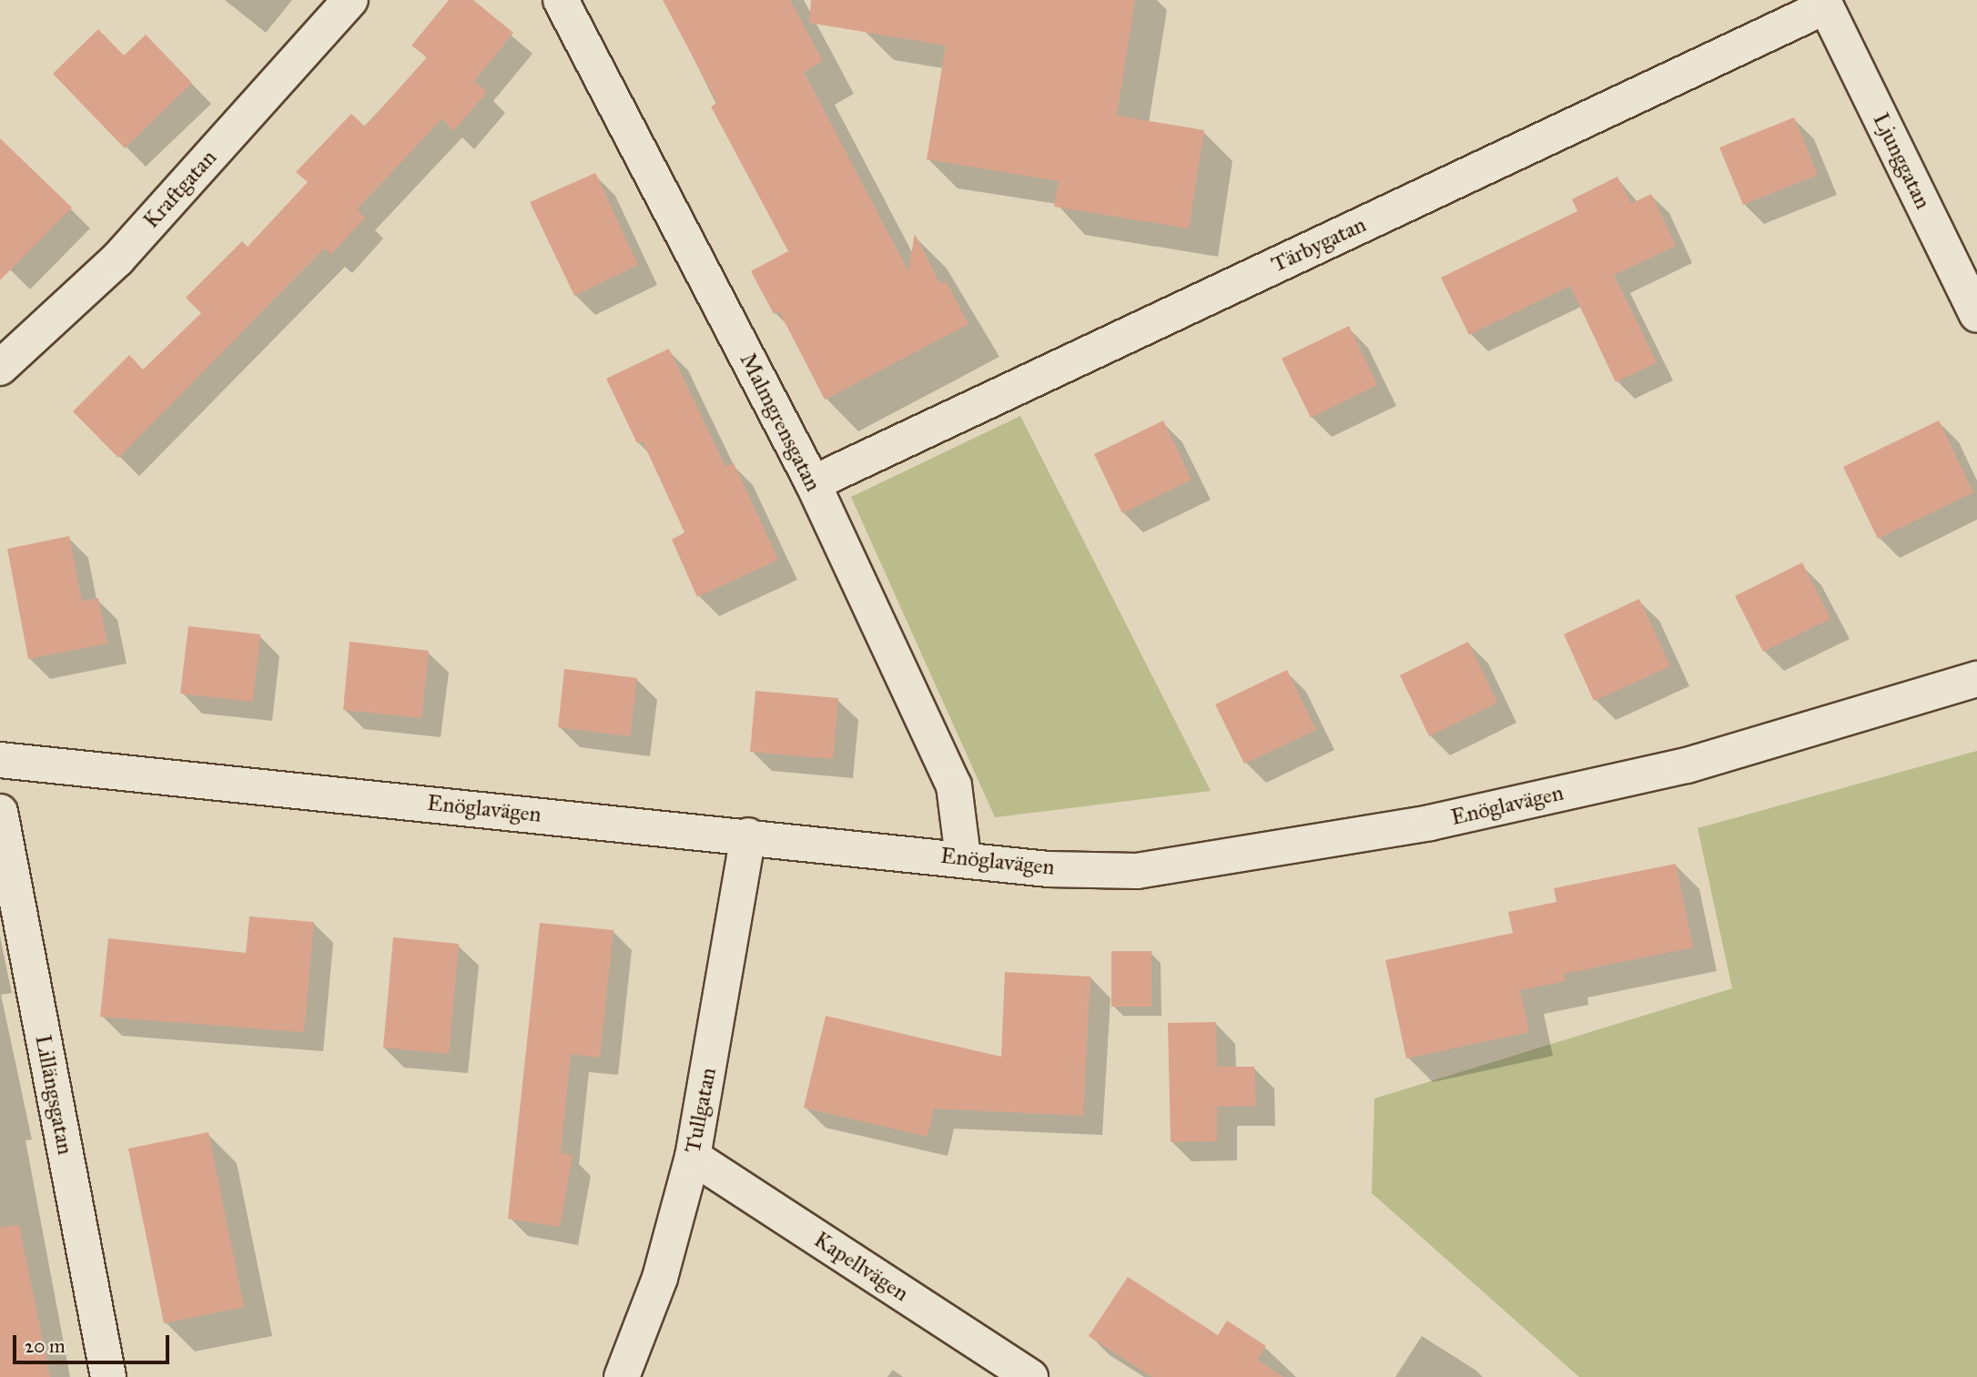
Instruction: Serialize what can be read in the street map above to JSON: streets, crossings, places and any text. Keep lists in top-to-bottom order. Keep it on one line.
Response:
{"streets":{"street":["Ljunggatan","Kraftgatan","Tärbygatan","Malmgrensgatan","Enöglavägen","Lillängsgatan","Tullgatan","Kapellvägen"]},"crossings":[["Ljunggatan","Tärbygatan"],["Tärbygatan","Malmgrensgatan"],["Malmgrensgatan","Enöglavägen"],["Enöglavägen","Tullgatan"],["Tullgatan","Kapellvägen"]],"scale_bar":"20 m"}
